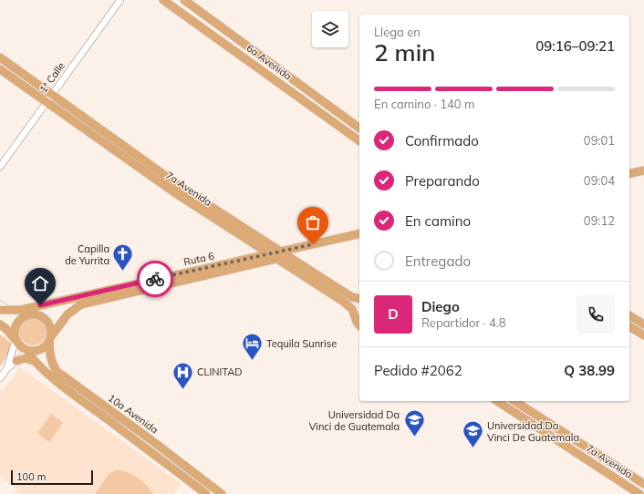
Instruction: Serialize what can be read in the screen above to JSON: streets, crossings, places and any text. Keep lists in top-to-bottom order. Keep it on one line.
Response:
{"streets":{"main road":["6a Avenida","7a Avenida","Ruta 6","10a Avenida"],"street":["1ª Calle"]},"crossings":[["1ª Calle","7a Avenida"],["7a Avenida","Ruta 6"],["Ruta 6","10a Avenida"]],"places":{"church":["Capilla de Yurrita"],"hotel":["Tequila Sunrise"],"hospital":["CLINITAD"],"school or university":["Universidad Da Vinci de Guatemala","Universidad Da Vinci De Guatemala"]},"scale_bar":"100 m","page":{"heading":["2 min","Llega en","09:16–09:21"],"panel":["Diego","Repartidor · 4.8","Pedido #2062","Q 38.99"],"bar":"En camino · 140 m","list":[["Confirmado","09:01"],["Preparando","09:04"],["En camino","09:12"],"Entregado"],"round":"D","scale":"100 m"}}
